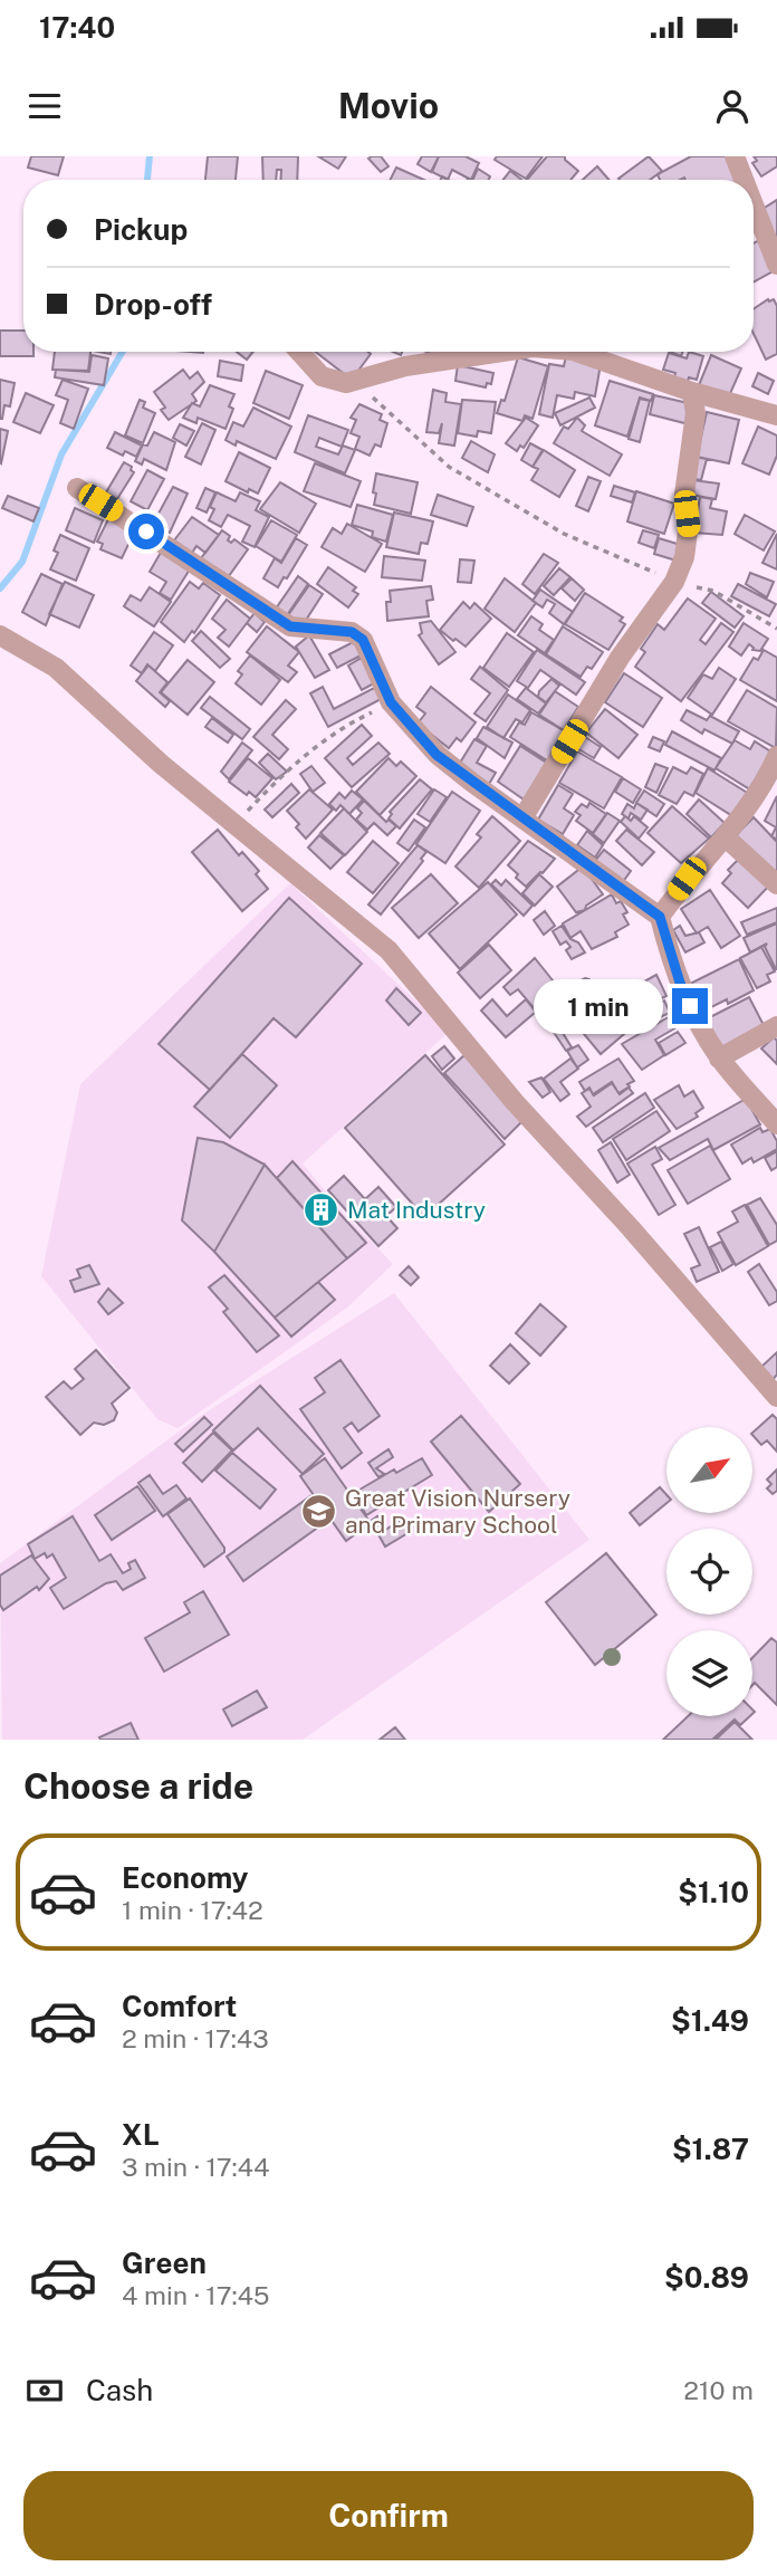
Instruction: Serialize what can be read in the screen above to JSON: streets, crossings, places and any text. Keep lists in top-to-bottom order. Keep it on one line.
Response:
{"places":{"building":["Mat Industry"],"school or university":["Great Vision Nursery and Primary School"]},"north":"top right","page":{"status":"17:40","header":"Movio","banner":["Pickup","Drop-off"],"bubble":"1 min","heading":"Choose a ride","list":[{"name":"Economy","note":"1 min · 17:42","value":"$1.10"},{"name":"Comfort","note":"2 min · 17:43","value":"$1.49"},{"name":"XL","note":"3 min · 17:44","value":"$1.87"},{"name":"Green","note":"4 min · 17:45","value":"$0.89"}],"pay":["Cash","210 m"],"buttons":"Confirm"}}
